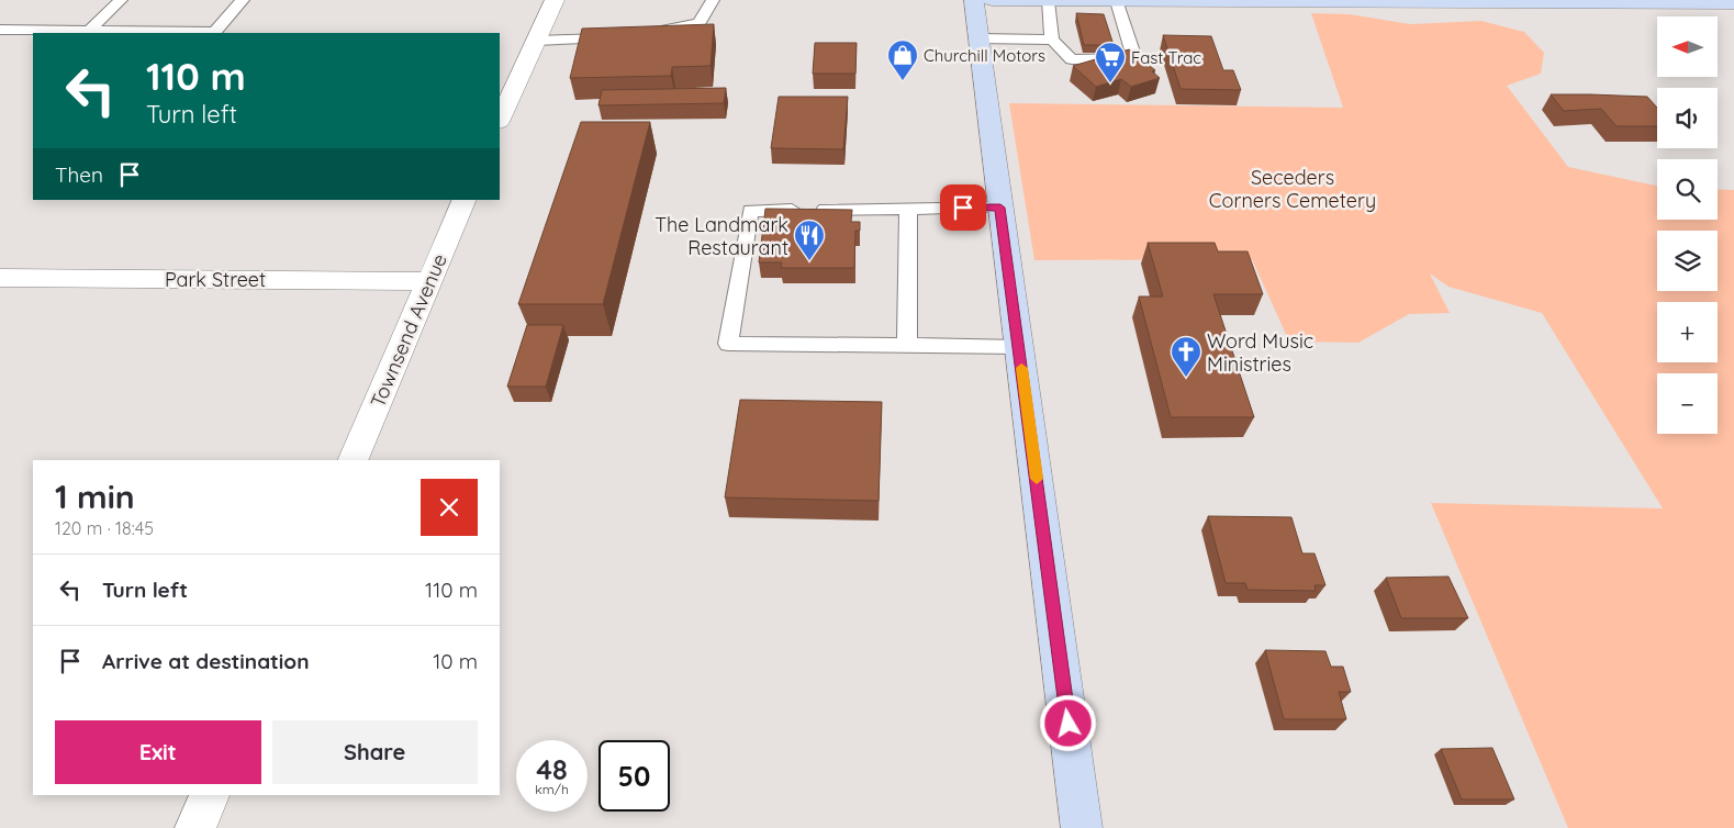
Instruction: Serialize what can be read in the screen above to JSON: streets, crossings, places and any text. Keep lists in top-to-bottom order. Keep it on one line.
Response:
{"streets":{"street":["Park Street","Townsend Avenue"]},"crossings":[["Park Street","Townsend Avenue"]],"parks":["Seceders Corners Cemetery"],"places":{"shop":["Churchill Motors"],"supermarket":["Fast Trac"],"restaurant":["The Landmark Restaurant"],"church":["Word Music Ministries"]},"north":"left","page":{"map_buttons":["+","−"],"turn":["110 m","Turn left"],"then":"Then","heading":["1 min","120 m · 18:45"],"list":[{"name":"Turn left","value":"110 m"},{"name":"Arrive at destination","value":"10 m"}],"buttons":["Exit","Share"],"speed":"48 km/h","limit":"50"}}
